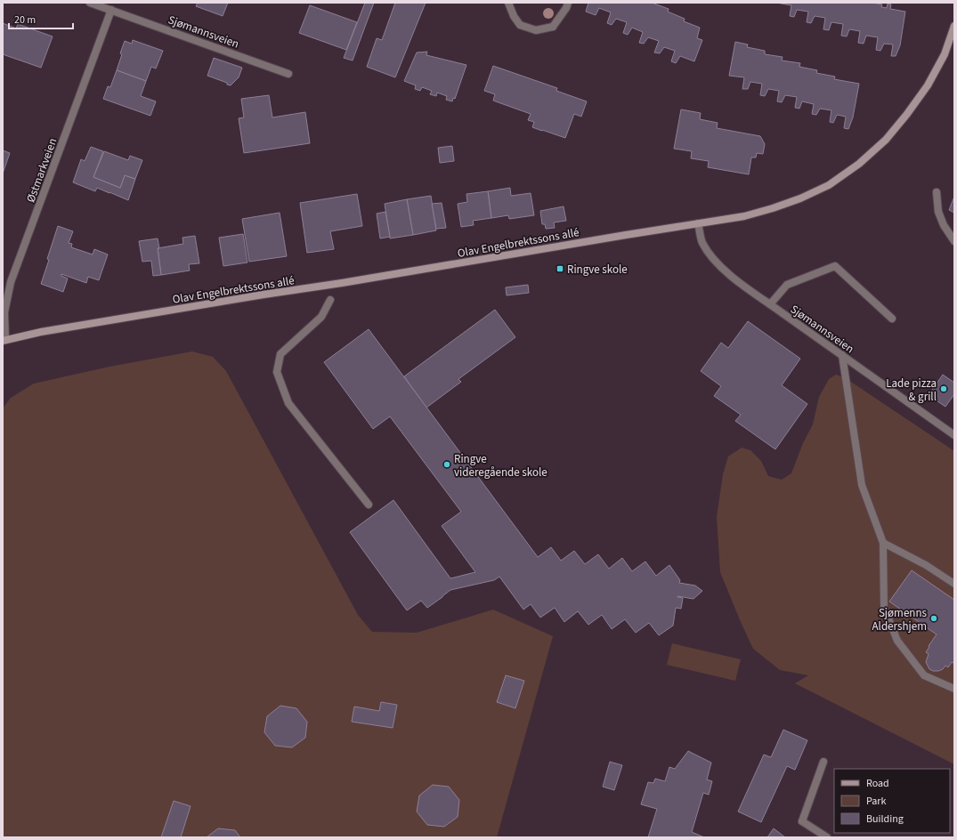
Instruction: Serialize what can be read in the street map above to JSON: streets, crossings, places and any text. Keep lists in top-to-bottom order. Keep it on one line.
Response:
{"streets":{"street":["Sjømannsveien","Østmarkveien","Olav Engelbrektssons allé"]},"crossings":[["Sjømannsveien","Østmarkveien"],["Sjømannsveien","Olav Engelbrektssons allé"],["Østmarkveien","Olav Engelbrektssons allé"]],"places":{"transit":["Ringve skole"],"other":["Lade pizza & grill","Ringve videregående skole","Sjømenns Aldershjem"]},"legend":["Road","Park","Building"],"scale_bar":"20 m"}
